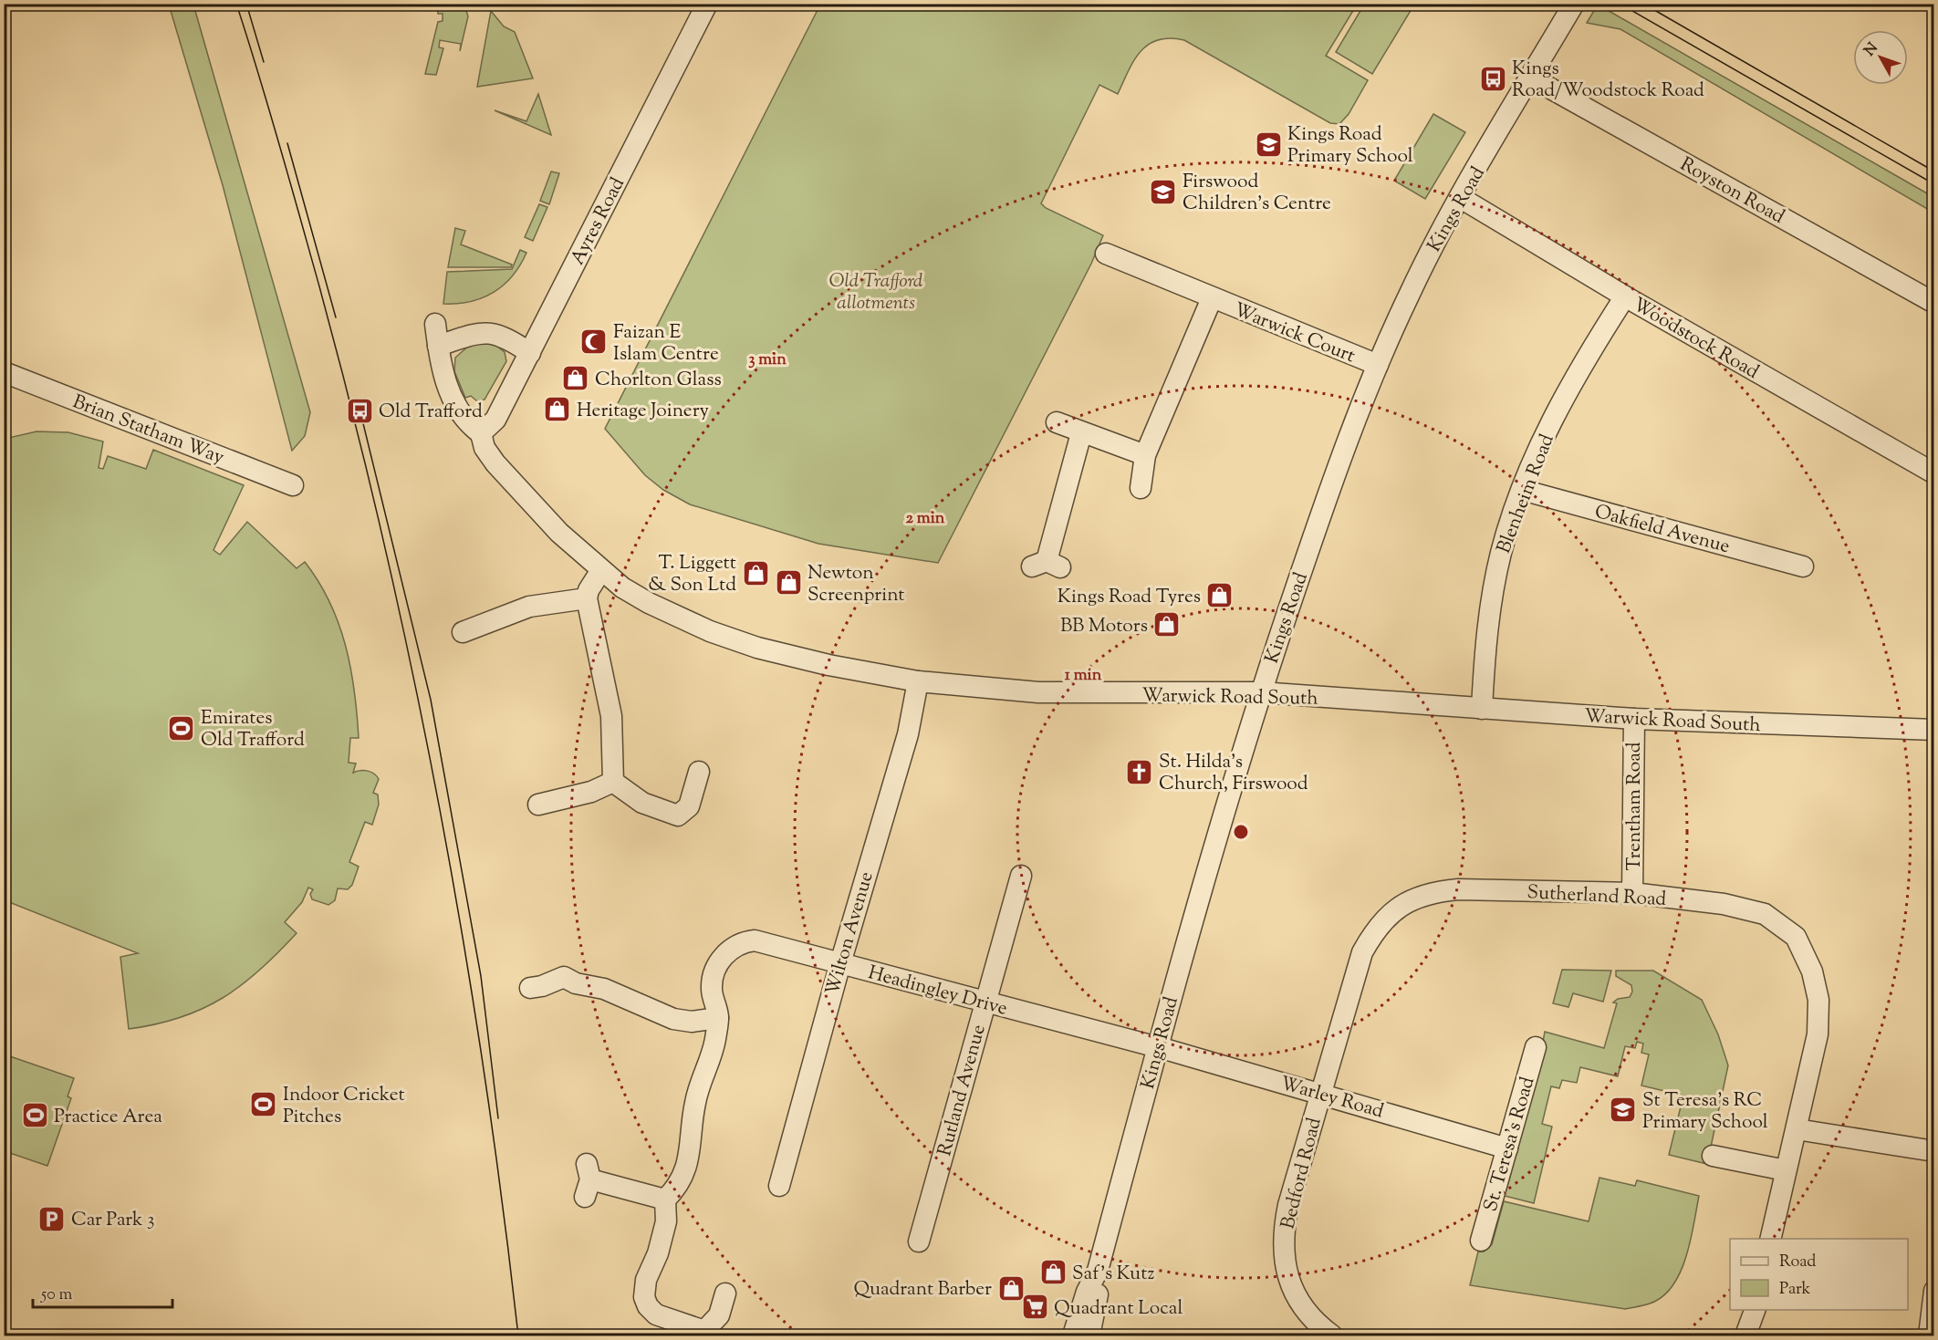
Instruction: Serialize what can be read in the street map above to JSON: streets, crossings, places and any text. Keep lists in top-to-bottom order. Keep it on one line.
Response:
{"streets":{"street":["Royston Road","Kings Road","Ayres Road","Warwick Court","Woodstock Road","Brian Statham Way","Blenheim Road","Oakfield Avenue","Warwick Road South","Trentham Road","Sutherland Road","Wilton Avenue","Headingley Drive","Rutland Avenue","Warley Road","St. Teresa's Road","Bedford Road"]},"crossings":[["Royston Road","Kings Road"],["Kings Road","Warwick Court"],["Kings Road","Woodstock Road"],["Kings Road","Warwick Road South"],["Kings Road","Headingley Drive"],["Kings Road","Warley Road"],["Ayres Road","Warwick Road South"],["Woodstock Road","Blenheim Road"],["Blenheim Road","Oakfield Avenue"],["Blenheim Road","Warwick Road South"],["Warwick Road South","Trentham Road"],["Warwick Road South","Wilton Avenue"],["Trentham Road","Sutherland Road"],["Sutherland Road","Warley Road"],["Sutherland Road","Bedford Road"],["Wilton Avenue","Headingley Drive"],["Headingley Drive","Rutland Avenue"],["Headingley Drive","Warley Road"],["Warley Road","St. Teresa's Road"],["Warley Road","Bedford Road"]],"parks":["Old Trafford allotments"],"places":{"bus stop":["Kings Road/Woodstock Road","Old Trafford"],"school or university":["Kings Road Primary School","Firswood Children's Centre","St Teresa's RC Primary School"],"mosque":["Faizan E Islam Centre"],"shop":["Chorlton Glass","Heritage Joinery","T. Liggett & Son Ltd","Newton Screenprint","Kings Road Tyres","BB Motors","Saf's Kutz","Quadrant Barber"],"sports":["Emirates Old Trafford","Indoor Cricket Pitches","Practice Area"],"church":["St. Hilda's Church, Firswood"],"parking":["Car Park 3"],"supermarket":["Quadrant Local"]},"legend":["Road","Park"],"scale_bar":"50 m","north":"top left","rings":["3 min","2 min","1 min"]}
